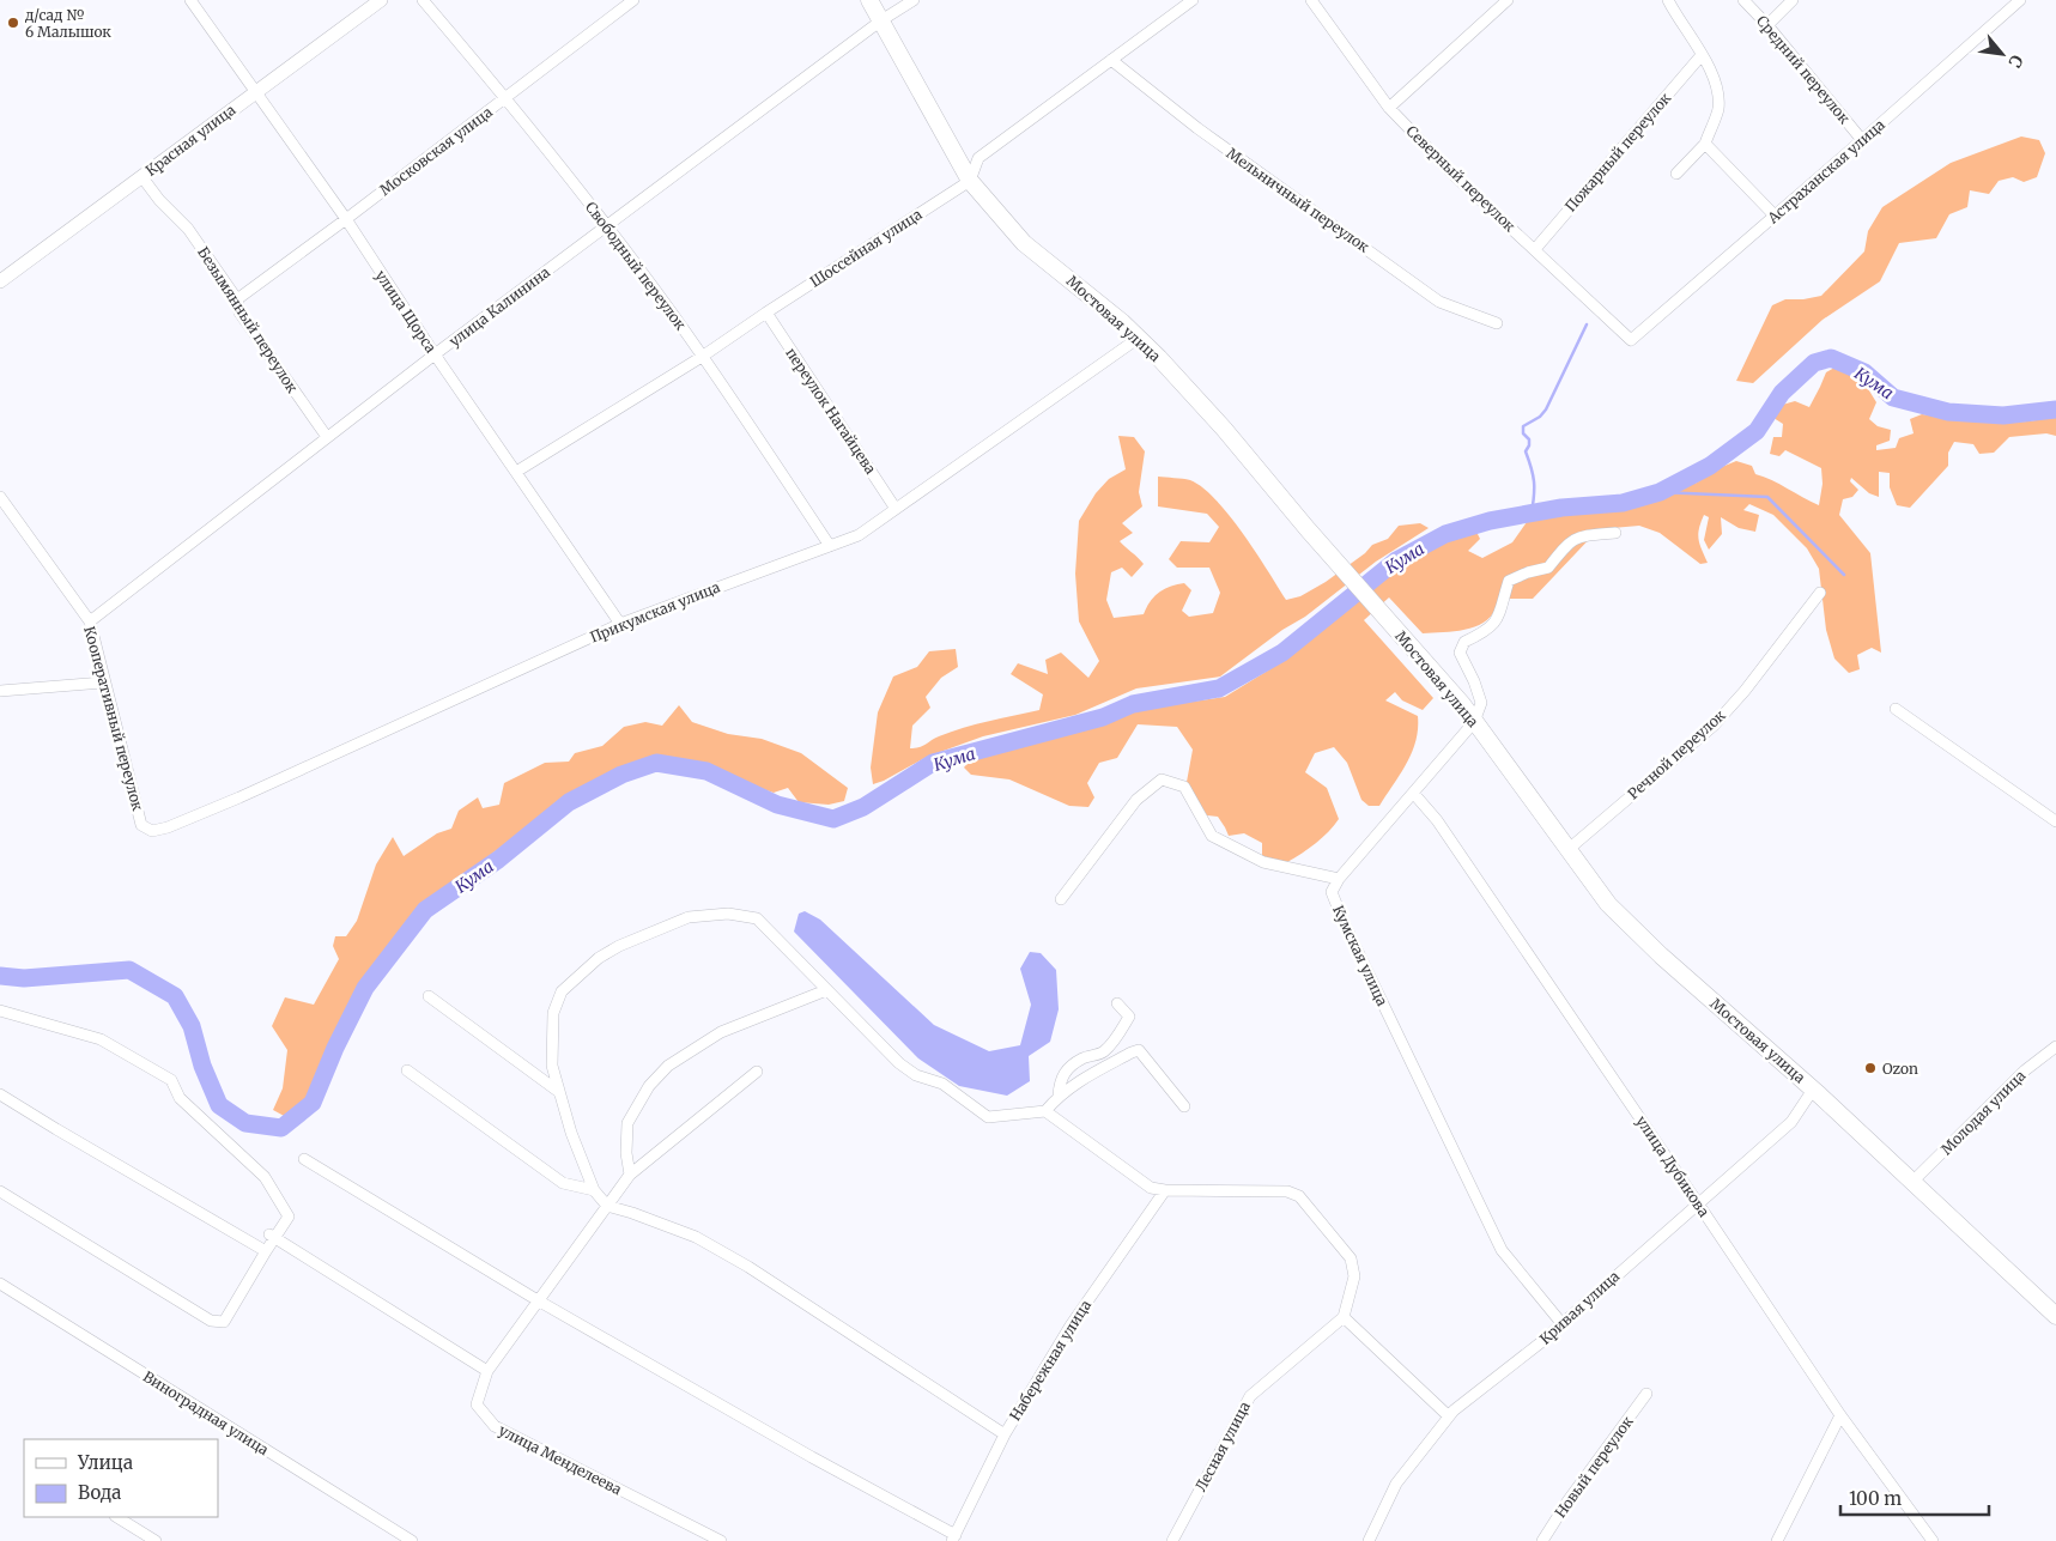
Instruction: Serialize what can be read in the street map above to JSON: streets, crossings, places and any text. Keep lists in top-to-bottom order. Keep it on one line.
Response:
{"streets":{"main road":["Мостовая улица"],"street":["Средний переулок","Красная улица","Московская улица","Пожарный переулок","Астраханская улица","Северный переулок","Мельничный переулок","Шоссейная улица","Свободный переулок","улица Калинина","улица Щорса","Безымянный переулок","переулок Нагайцева","Прикумская улица","Кооперативный переулок","Речной переулок","Кумская улица","Молодая улица","улица Дубикова","Кривая улица","Набережная улица","Виноградная улица","Лесная улица","улица Менделеева","Новый переулок"]},"crossings":[["Средний переулок","Астраханская улица"],["Красная улица","улица Щорса"],["Красная улица","Безымянный переулок"],["Московская улица","Свободный переулок"],["Московская улица","улица Щорса"],["Московская улица","Безымянный переулок"],["Пожарный переулок","Северный переулок"],["Астраханская улица","Северный переулок"],["Шоссейная улица","Свободный переулок"],["Шоссейная улица","улица Щорса"],["Шоссейная улица","Мостовая улица"],["Шоссейная улица","переулок Нагайцева"],["Свободный переулок","улица Калинина"],["Свободный переулок","Прикумская улица"],["улица Калинина","улица Щорса"],["улица Калинина","Мостовая улица"],["улица Калинина","Безымянный переулок"],["улица Калинина","Кооперативный переулок"],["улица Щорса","Прикумская улица"],["Мостовая улица","Прикумская улица"],["Мостовая улица","Речной переулок"],["Мостовая улица","Молодая улица"],["Мостовая улица","Кривая улица"],["переулок Нагайцева","Прикумская улица"],["Прикумская улица","Кооперативный переулок"],["Кумская улица","Кривая улица"],["улица Дубикова","Кривая улица"]],"water":["Кума"],"places":["д/сад № 6 Малышок","Ozon"],"legend":["Улица","Вода"],"scale_bar":"100 m","north":"bottom right"}
